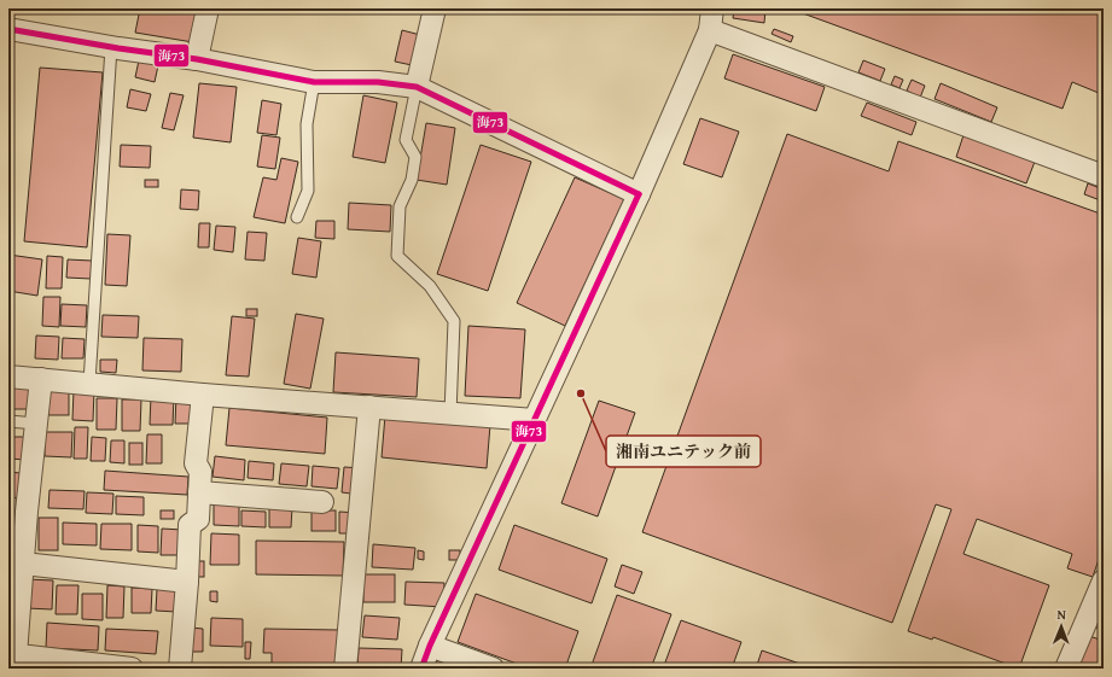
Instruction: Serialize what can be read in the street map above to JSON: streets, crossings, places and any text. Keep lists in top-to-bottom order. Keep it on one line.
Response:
{"places":["湘南ユニテック前"],"lines":["transit line 海73"],"north":"top"}
